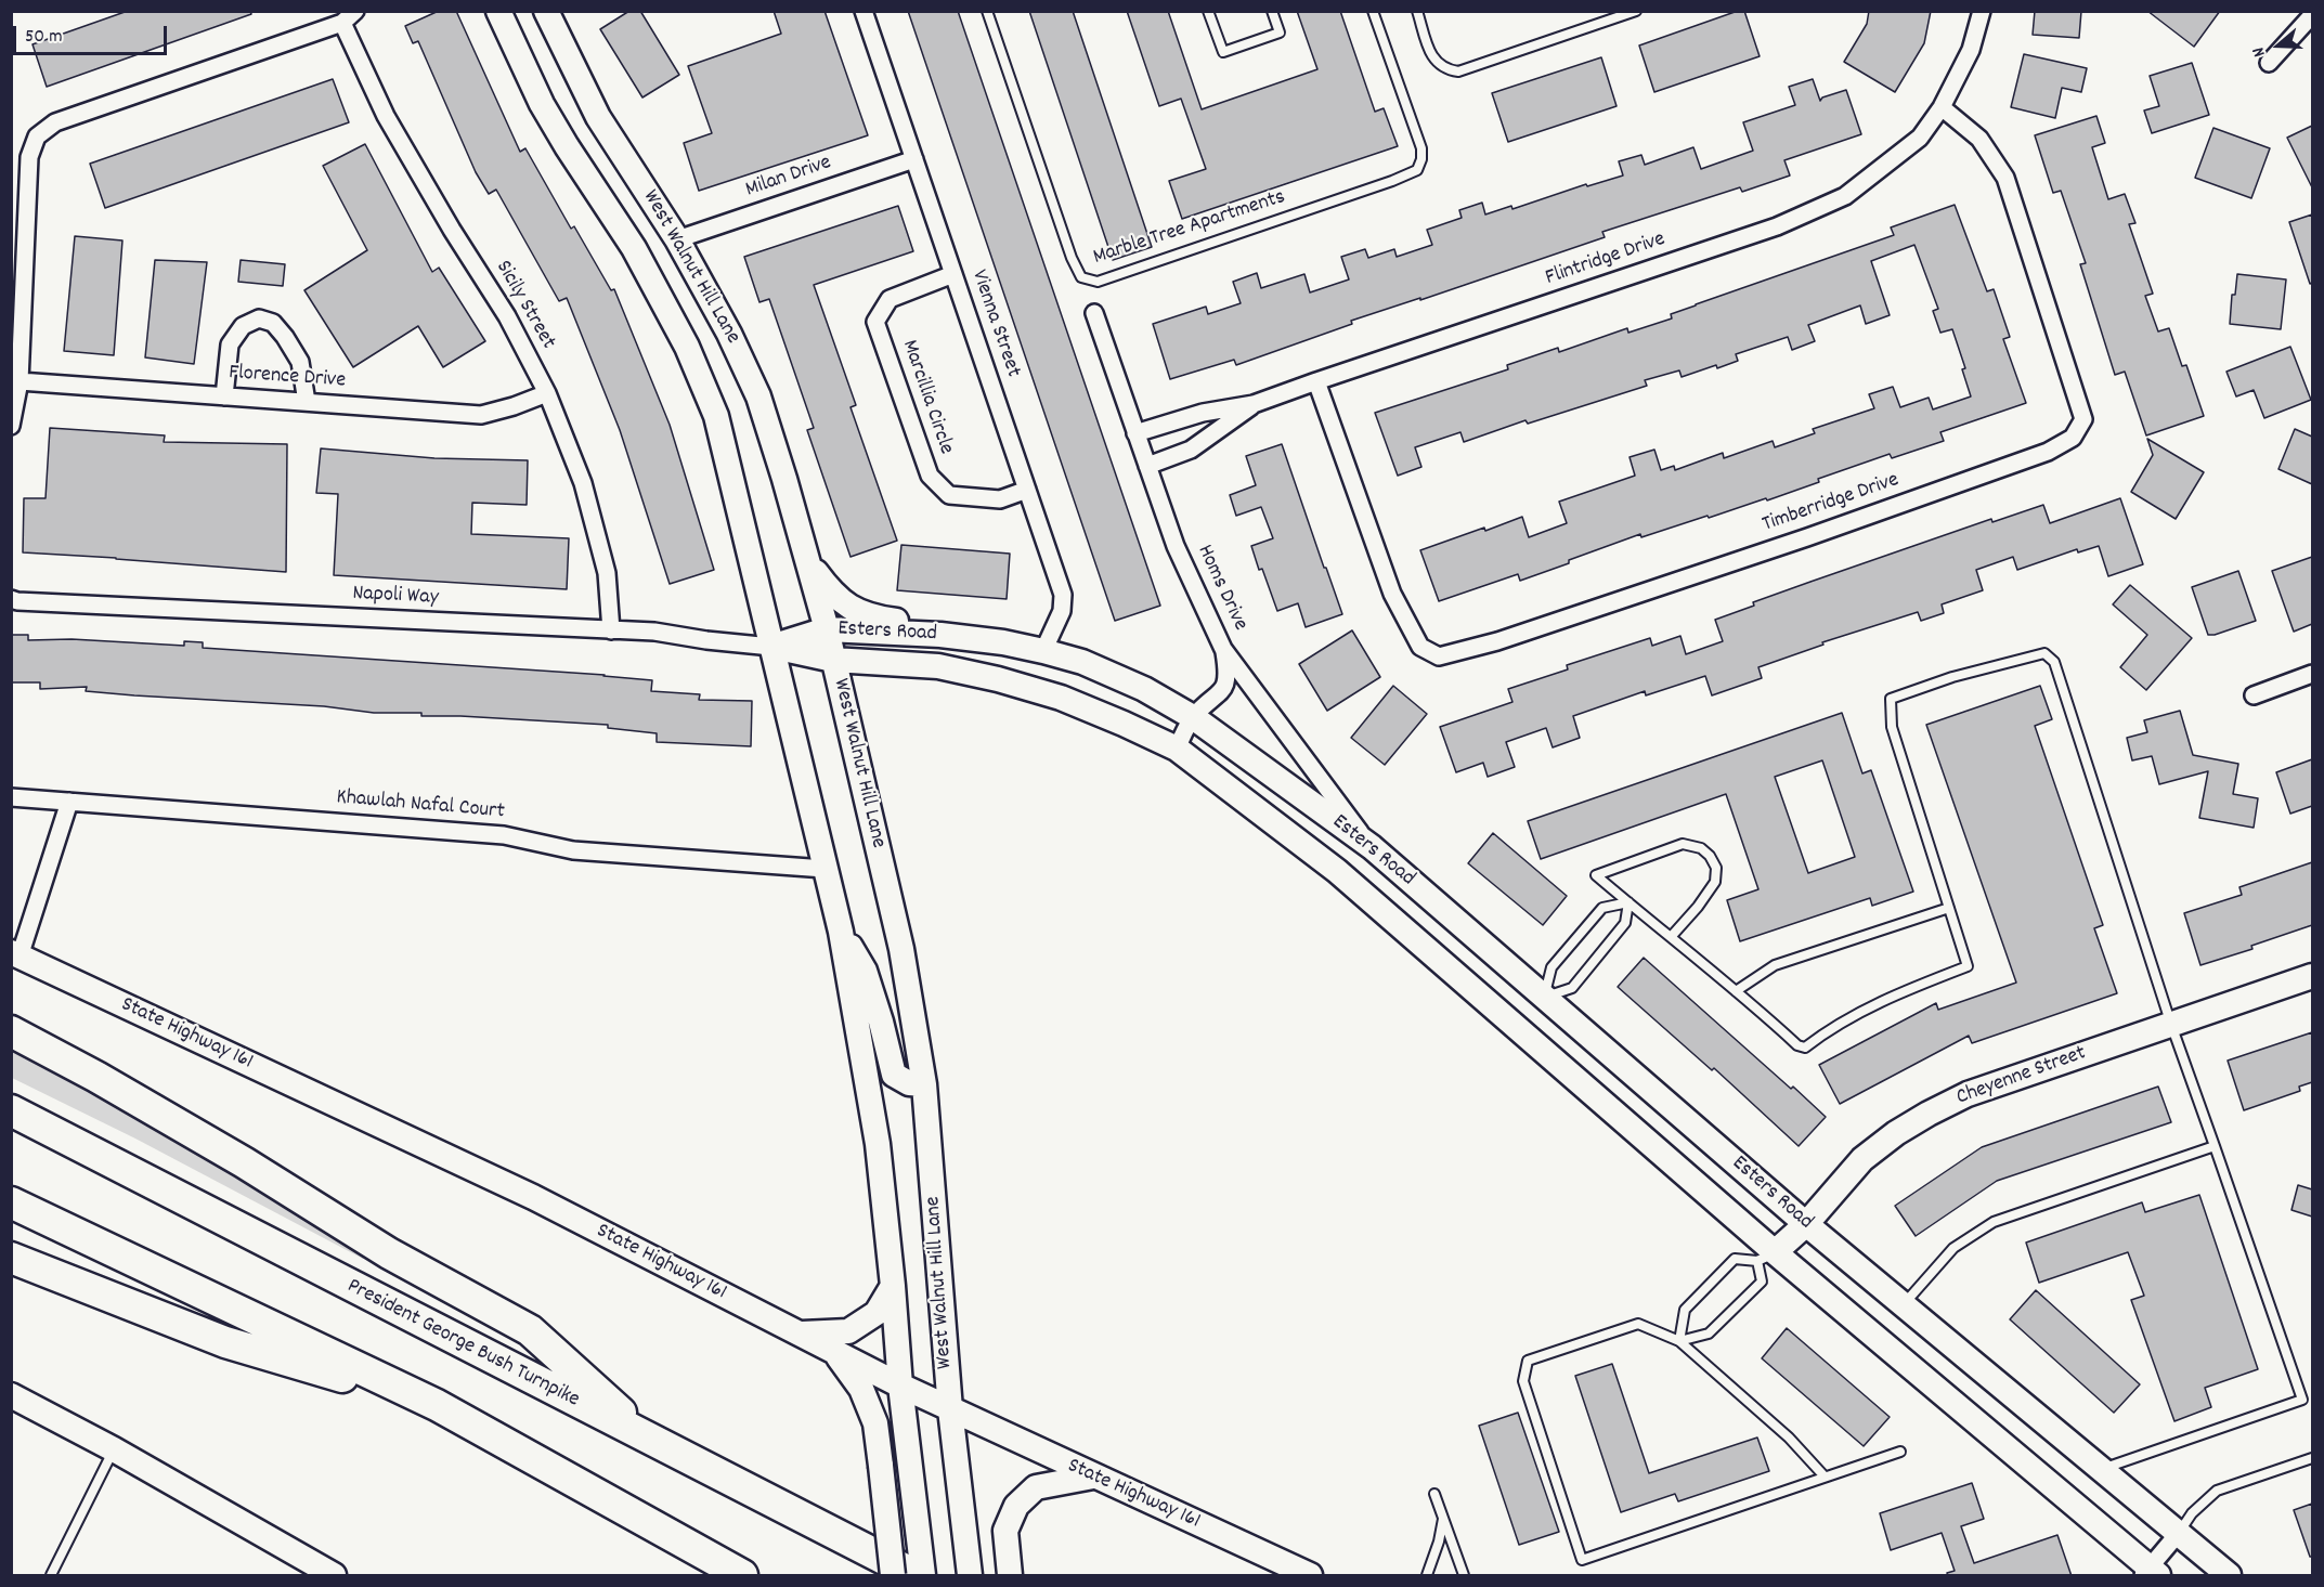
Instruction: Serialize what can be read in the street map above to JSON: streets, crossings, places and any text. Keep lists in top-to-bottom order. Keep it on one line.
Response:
{"streets":{"highway":["President George Bush Turnpike"],"main road":["West Walnut Hill Lane","Esters Road","State Highway 161","Cheyenne Street"],"street":["Milan Drive","Flintridge Drive","Sicily Street","Vienna Street","Florence Drive","Marcillia Circle","Timberridge Drive","Homs Drive","Napoli Way","Khawlah Nafal Court"],"lane":["Marble Tree Apartments"]},"crossings":[["Milan Drive","West Walnut Hill Lane"],["Milan Drive","Vienna Street"],["Flintridge Drive","Timberridge Drive"],["Flintridge Drive","Homs Drive"],["West Walnut Hill Lane","Napoli Way"],["West Walnut Hill Lane","Esters Road"],["West Walnut Hill Lane","Khawlah Nafal Court"],["West Walnut Hill Lane","State Highway 161"],["Sicily Street","Florence Drive"],["Sicily Street","Napoli Way"],["Vienna Street","Marcillia Circle"],["Vienna Street","Esters Road"],["Homs Drive","Esters Road"],["Napoli Way","Esters Road"],["Esters Road","Cheyenne Street"]],"scale_bar":"50 m","north":"left"}
